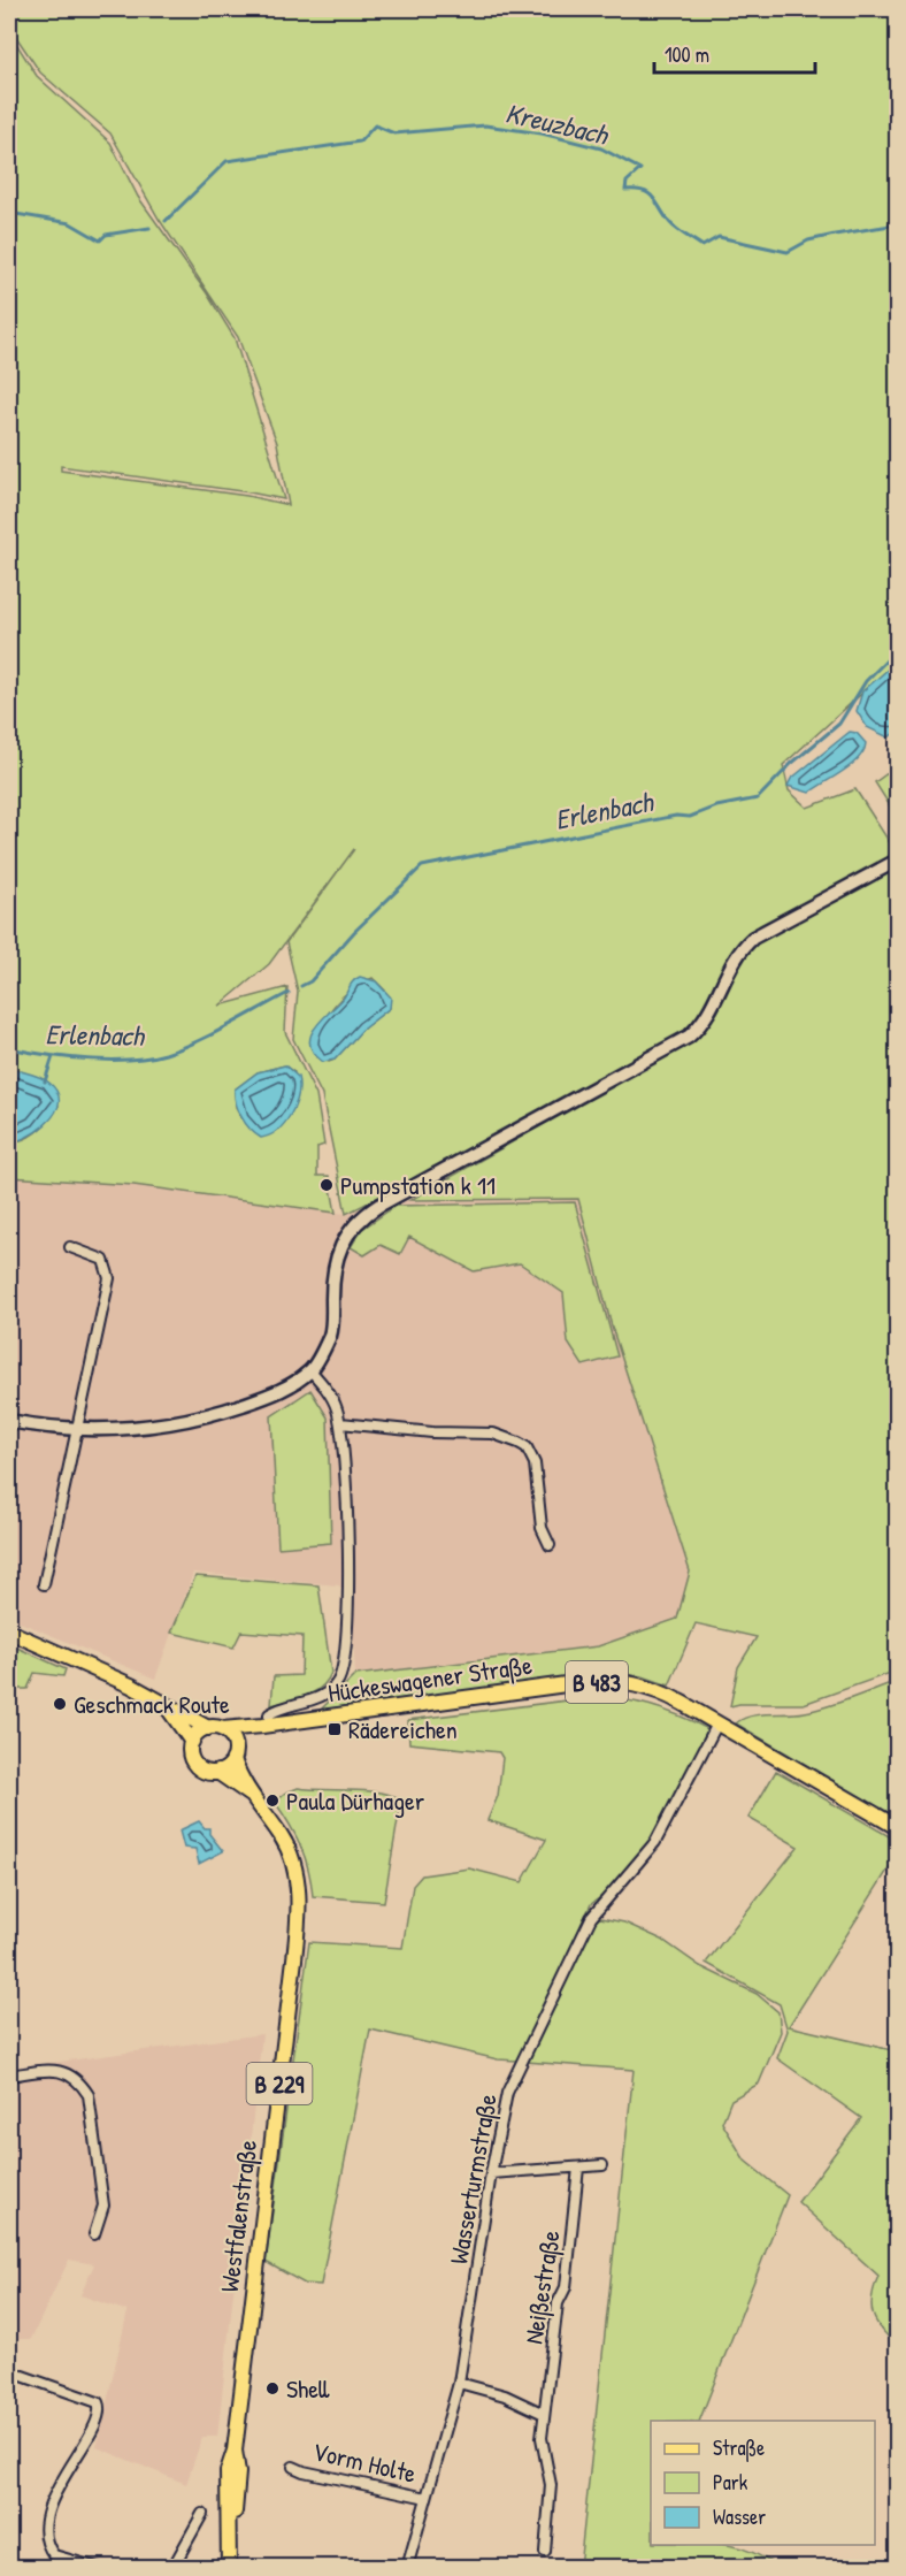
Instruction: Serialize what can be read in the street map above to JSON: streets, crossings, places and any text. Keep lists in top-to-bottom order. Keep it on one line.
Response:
{"streets":{"main road":["Hückeswagener Straße","B 483","B 229","Westfalenstraße"],"street":["Wasserturmstraße","Neißestraße","Vorm Holte"]},"crossings":[["Hückeswagener Straße","Wasserturmstraße"],["Hückeswagener Straße","Westfalenstraße"],["Wasserturmstraße","Vorm Holte"]],"water":["Kreuzbach","Erlenbach"],"places":{"other":["Pumpstation k 11","Geschmack Route","Paula Dürhager","Shell"],"transit":["Rädereichen"]},"legend":["Straße","Park","Wasser"],"scale_bar":"100 m"}
